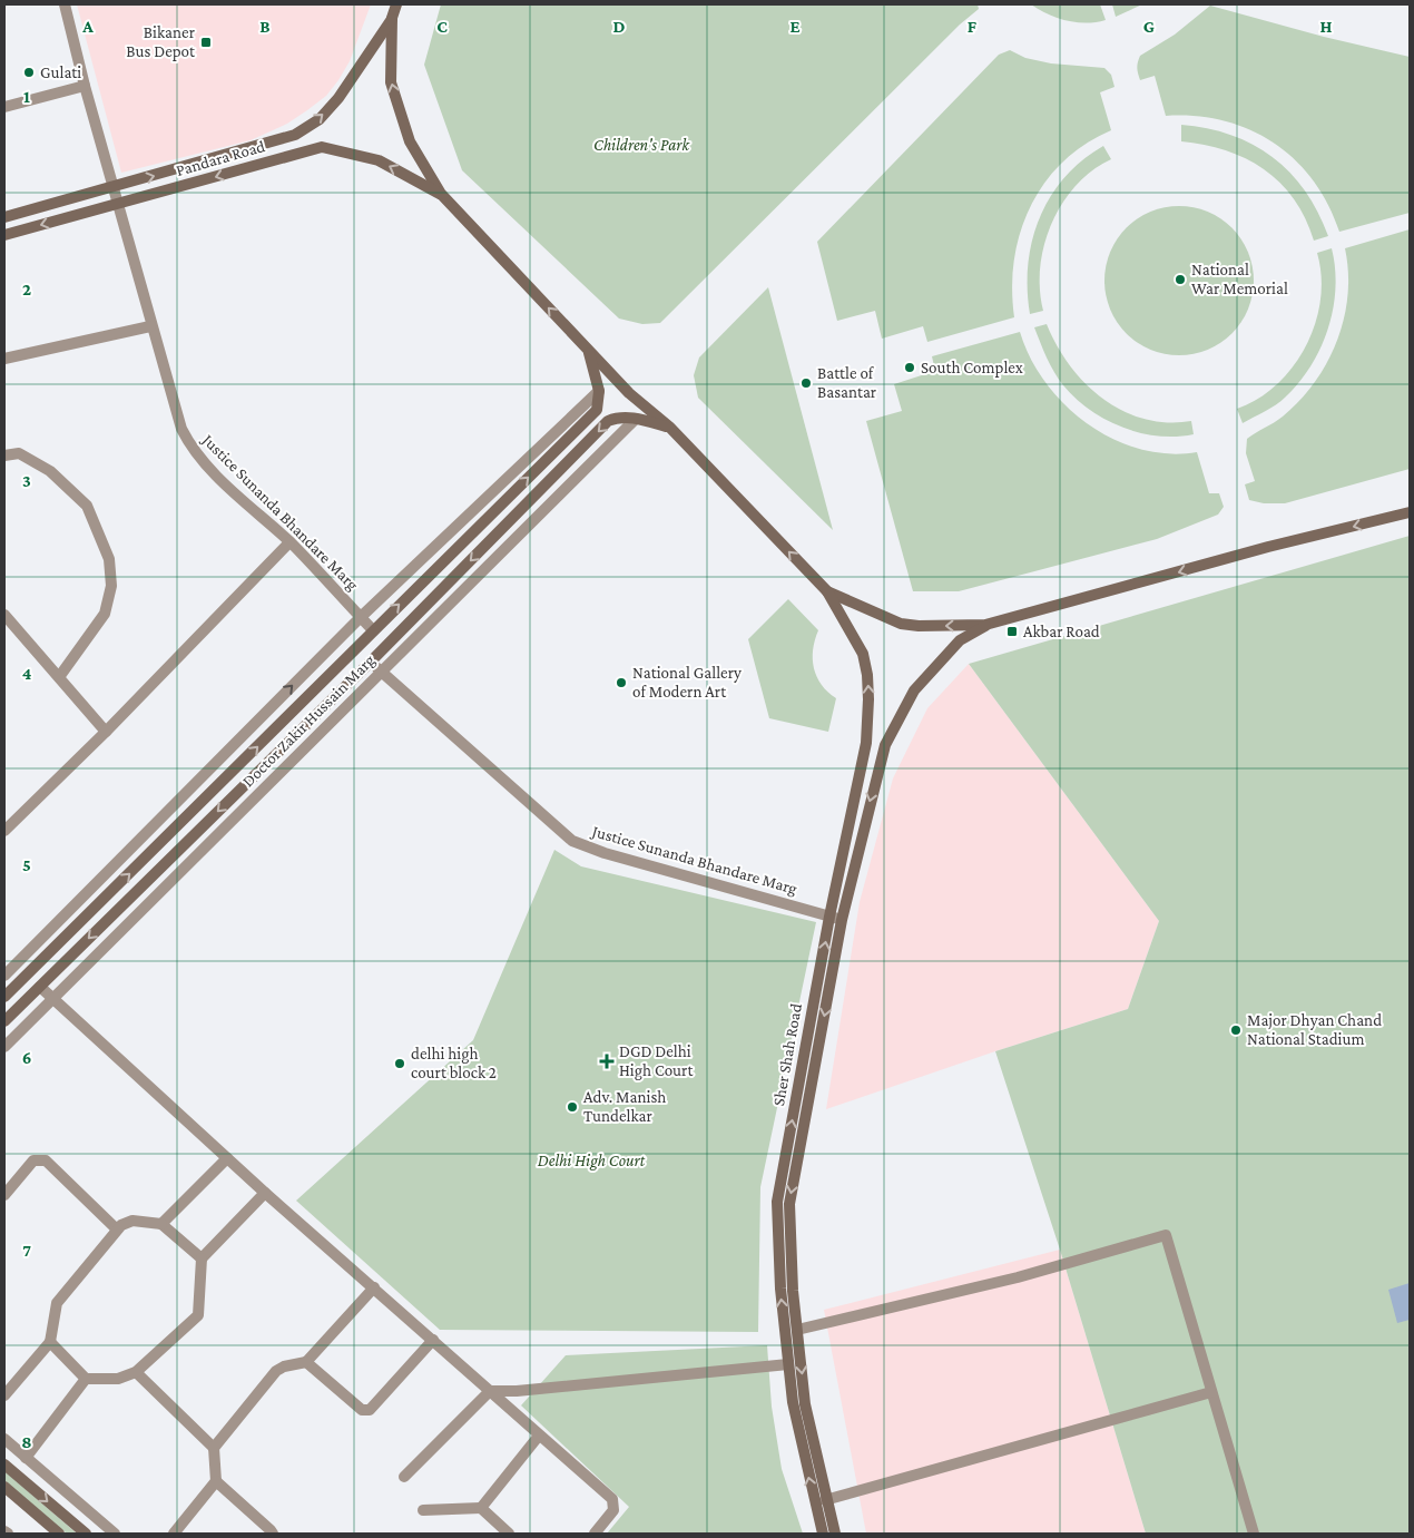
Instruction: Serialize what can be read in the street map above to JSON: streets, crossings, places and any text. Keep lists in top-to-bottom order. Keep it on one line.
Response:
{"streets":{"main road":["Pandara Road","Doctor Zakir Hussain Marg","Sher Shah Road"],"street":["Justice Sunanda Bhandare Marg"]},"crossings":[["Pandara Road","Justice Sunanda Bhandare Marg"],["Justice Sunanda Bhandare Marg","Doctor Zakir Hussain Marg"],["Justice Sunanda Bhandare Marg","Sher Shah Road"]],"parks":["Children's Park","Delhi High Court"],"places":{"transit":["Bikaner Bus Depot","Akbar Road"],"other":["Gulati","National War Memorial","South Complex","Battle of Basantar","National Gallery of Modern Art","Major Dhyan Chand National Stadium","delhi high court block 2","Adv. Manish Tundelkar"],"health":["DGD Delhi High Court"]},"grid":{"columns":["A","B","C","D","E","F","G","H"],"rows":["1","2","3","4","5","6","7","8"]}}
